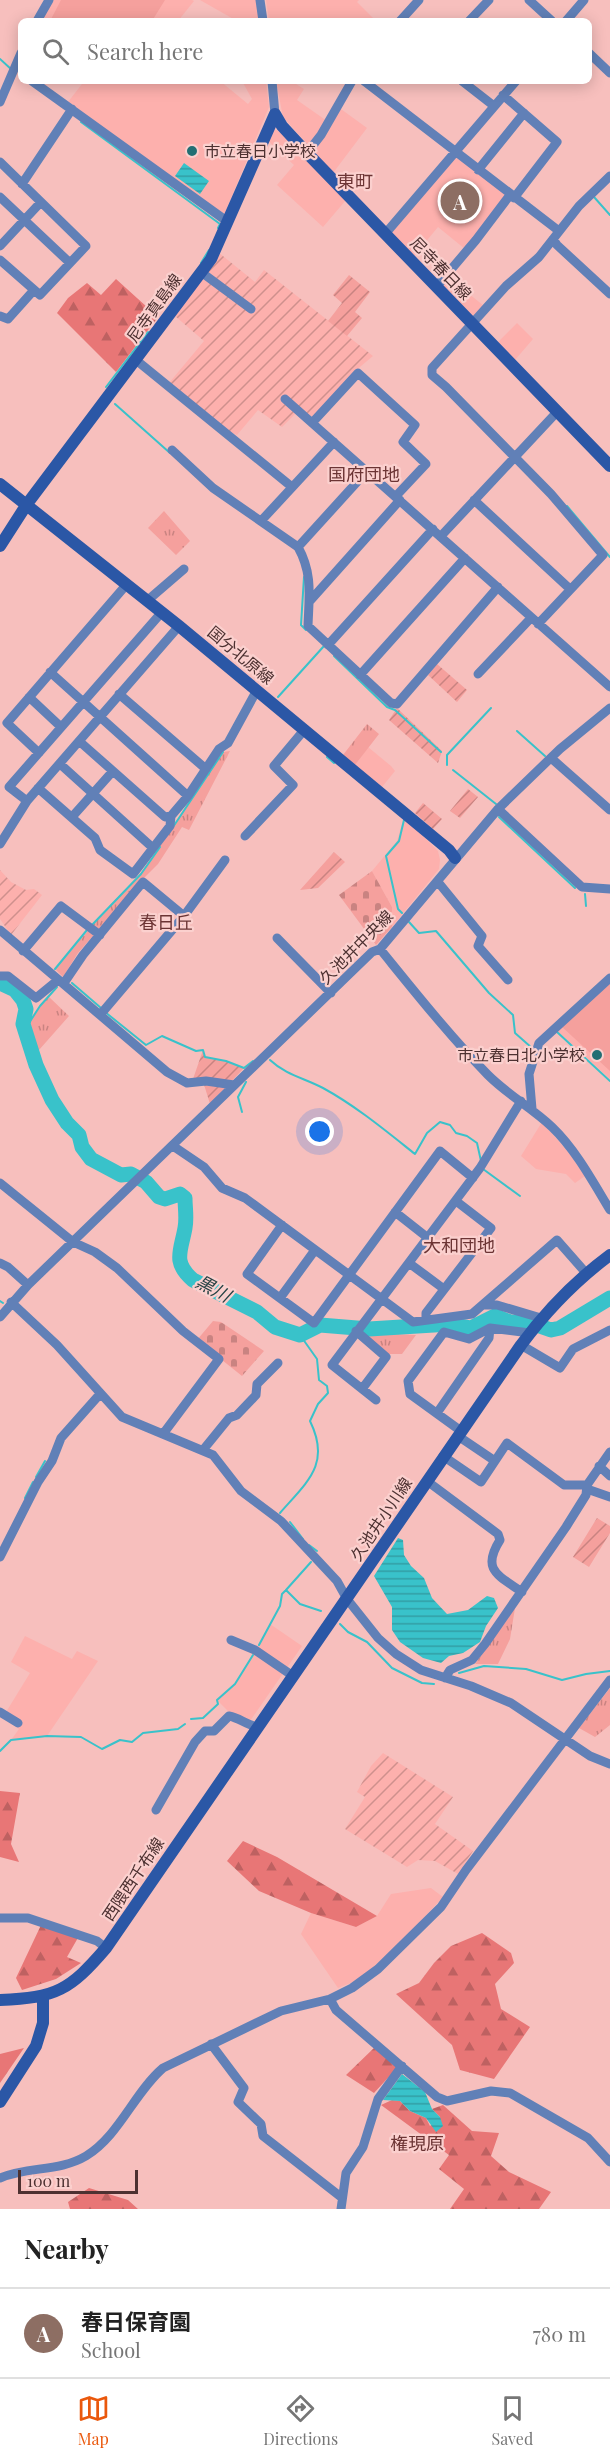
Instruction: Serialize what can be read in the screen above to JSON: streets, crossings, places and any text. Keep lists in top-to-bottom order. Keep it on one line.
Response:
{"streets":{"street":["尼寺春日線","尼寺真島線","国分北原線","久池井中央線","久池井小川線","西隈西千布線"]},"crossings":[["尼寺春日線","尼寺真島線"],["尼寺真島線","国分北原線"],["国分北原線","久池井中央線"],["久池井小川線","西隈西千布線"]],"districts":["東町","国府団地","春日丘","大和団地","権現原"],"water":["黒川"],"places":["市立春日小学校","市立春日北小学校"],"scale_bar":"100 m","page":{"search":"Search here","pins":"A","scale":"100 m","heading":"Nearby","list":[{"mark":"A","name":"春日保育園","note":"School","value":"780 m"}],"nav":["Map","Directions","Saved"]}}
